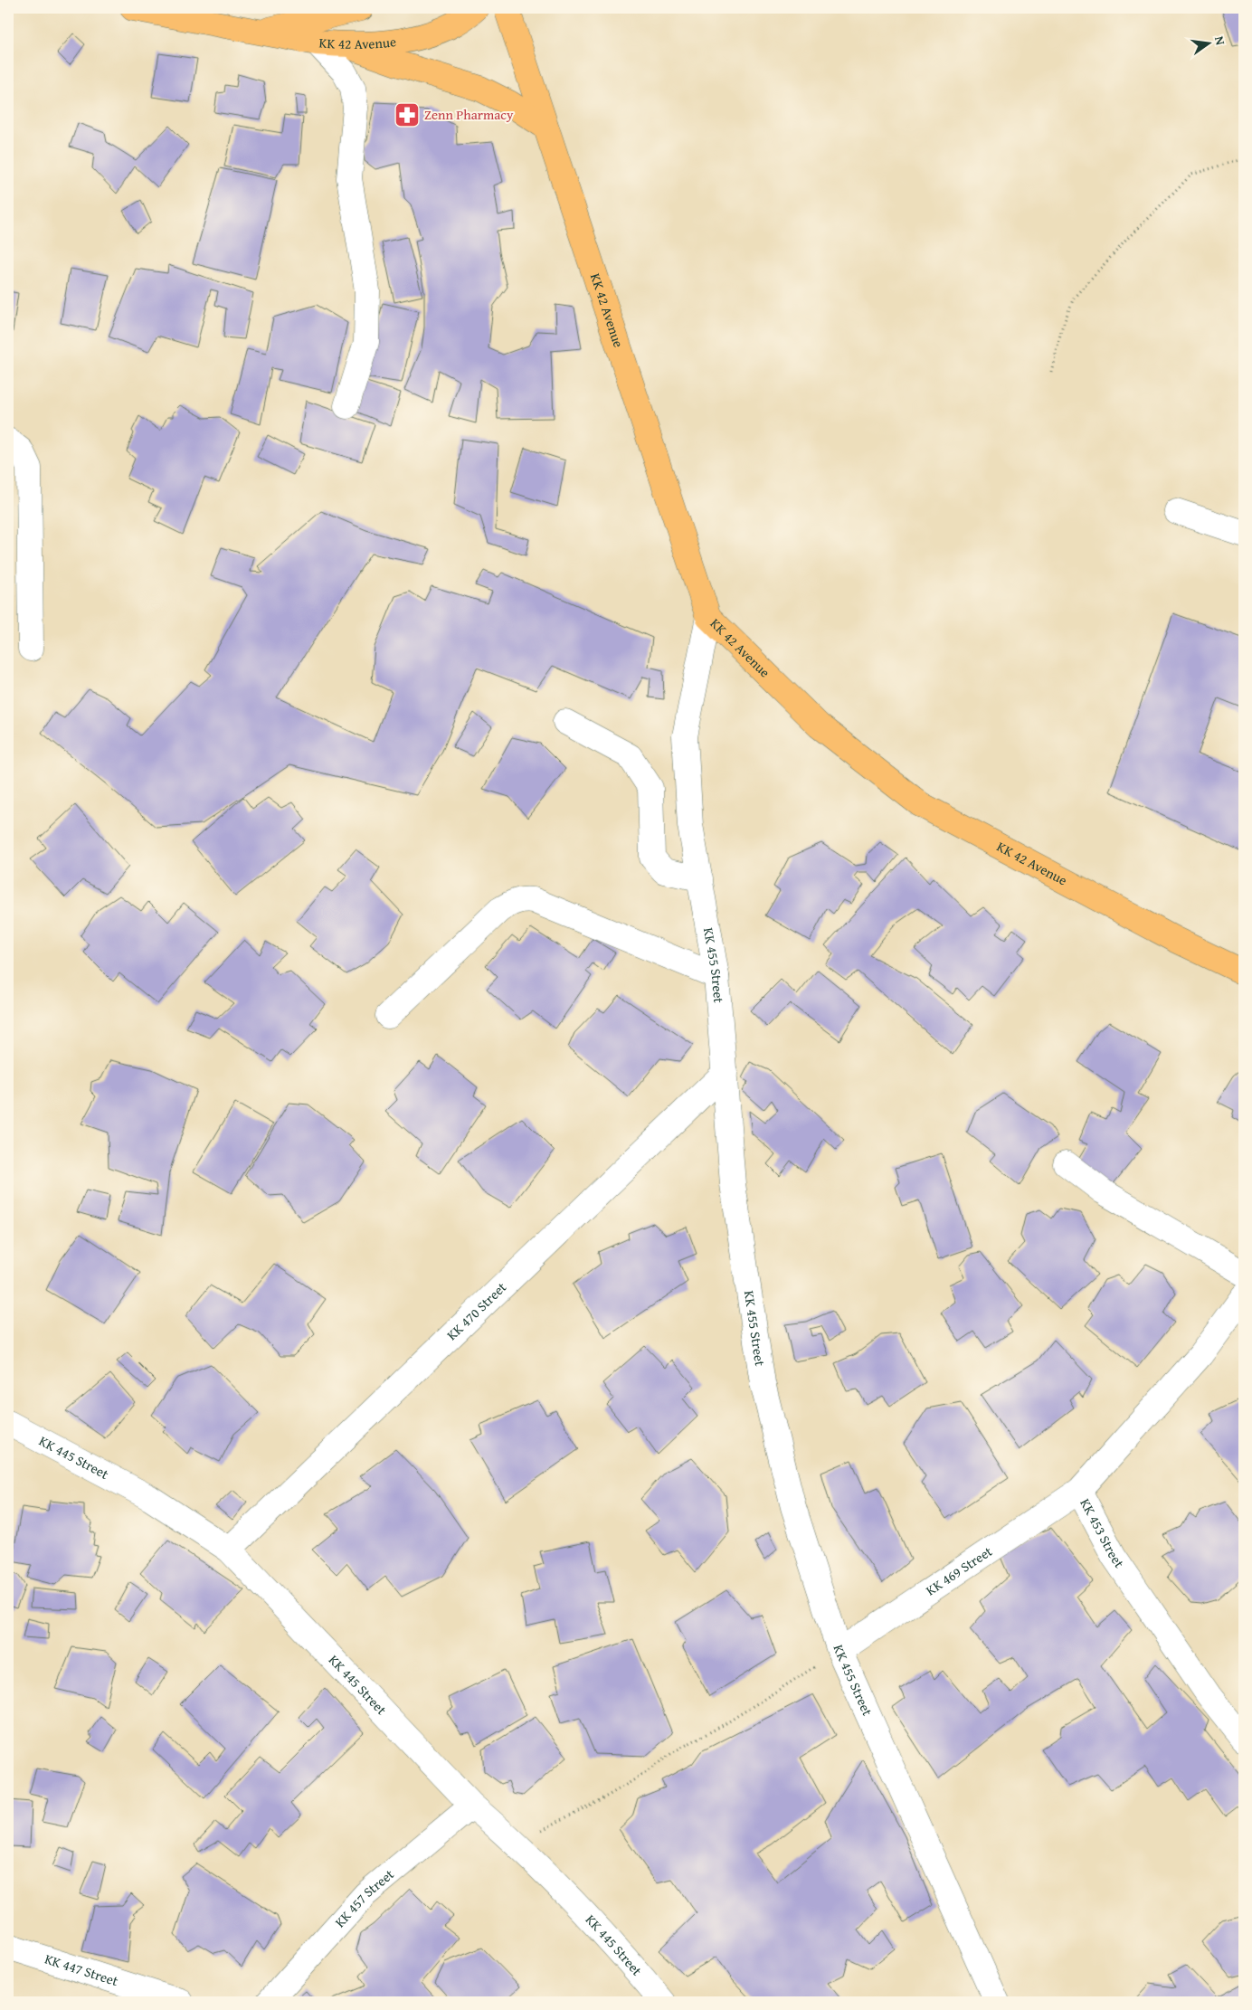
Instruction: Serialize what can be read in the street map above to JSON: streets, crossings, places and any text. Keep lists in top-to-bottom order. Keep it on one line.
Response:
{"streets":{"main road":["KK 42 Avenue"],"street":["KK 455 Street","KK 470 Street","KK 445 Street","KK 453 Street","KK 469 Street","KK 457 Street","KK 447 Street"]},"crossings":[["KK 42 Avenue","KK 455 Street"],["KK 455 Street","KK 470 Street"],["KK 455 Street","KK 469 Street"],["KK 470 Street","KK 445 Street"],["KK 445 Street","KK 457 Street"],["KK 453 Street","KK 469 Street"]],"places":{"pharmacy":["Zenn Pharmacy"]},"north":"right"}
